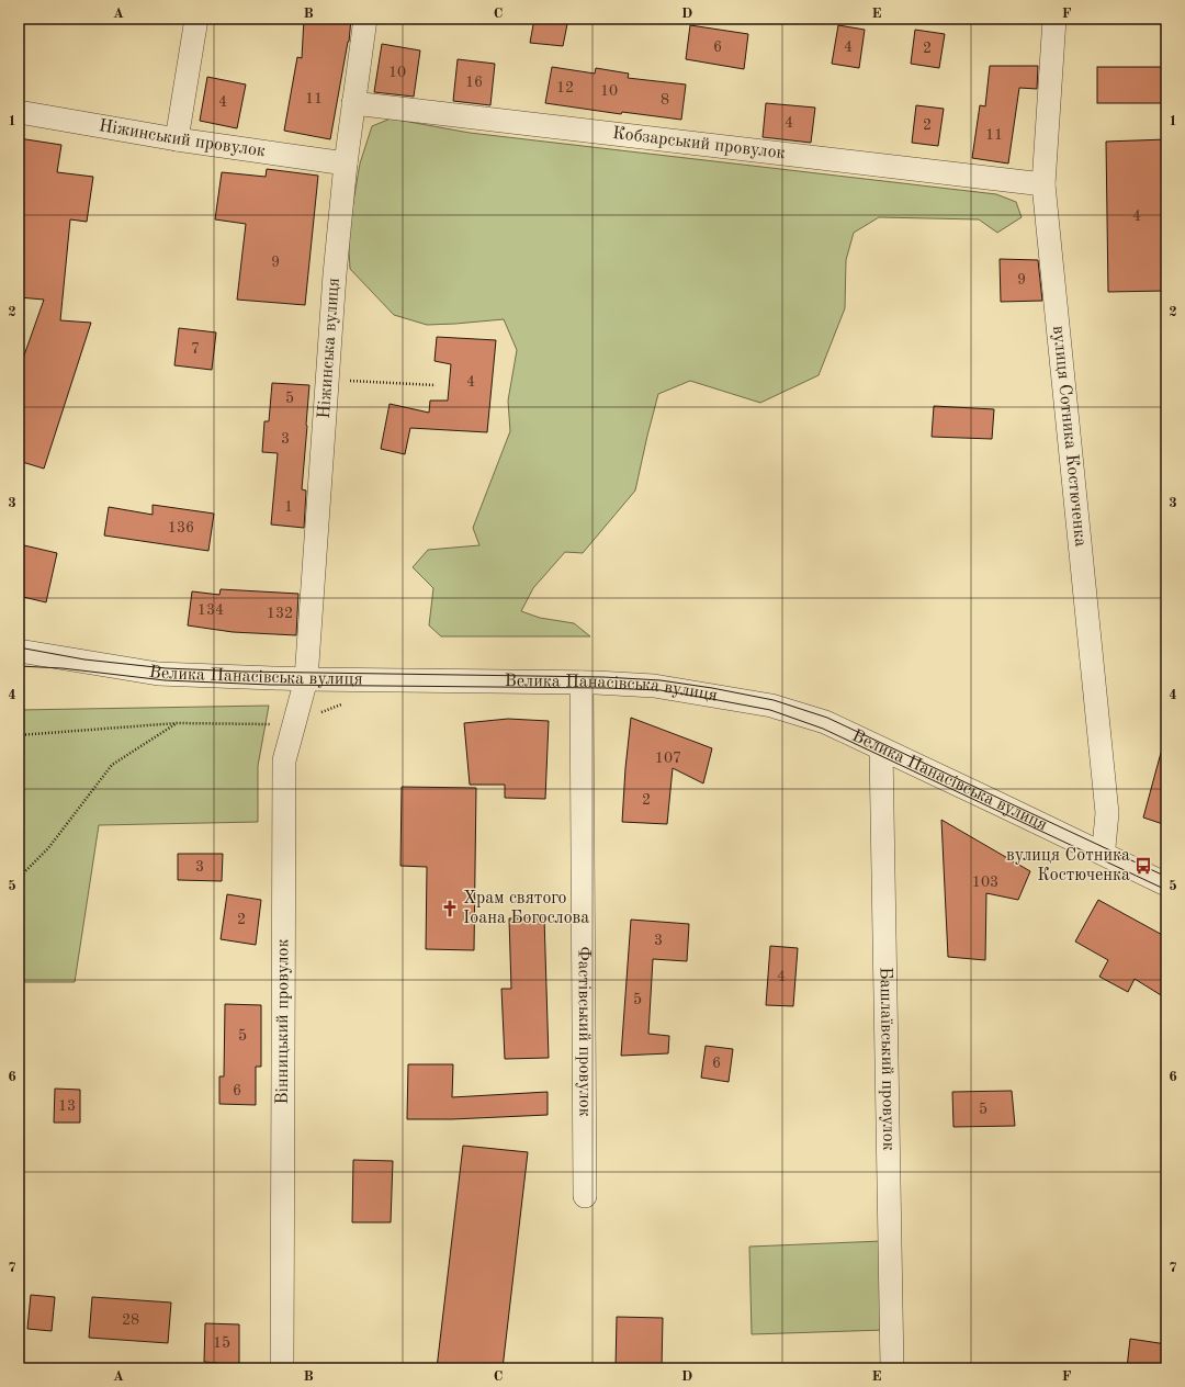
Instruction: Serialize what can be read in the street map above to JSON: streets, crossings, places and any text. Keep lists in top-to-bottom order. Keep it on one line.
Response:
{"streets":{"street":["Ніжинський провулок","Кобзарський провулок","Ніжинська вулиця","вулиця Сотника Костюченка","Велика Панасівська вулиця","Вінницький провулок","Фастівський провулок","Башлаївський провулок"]},"crossings":[["Ніжинський провулок","Ніжинська вулиця"],["Кобзарський провулок","Ніжинська вулиця"],["Кобзарський провулок","вулиця Сотника Костюченка"],["Ніжинська вулиця","Велика Панасівська вулиця"],["Ніжинська вулиця","Вінницький провулок"],["вулиця Сотника Костюченка","Велика Панасівська вулиця"],["Велика Панасівська вулиця","Вінницький провулок"],["Велика Панасівська вулиця","Фастівський провулок"],["Велика Панасівська вулиця","Башлаївський провулок"]],"places":{"bus stop":["вулиця Сотника Костюченка"],"church":["Храм святого Іоана Богослова"]},"house_numbers":["6","4","2","10","16","12","10","11","8","4","4","2","11","4","9","9","7","4","5","3","1","136","134","132","107","2","3","103","2","3","4","5","5","6","6","13","5","28","15"],"grid":{"columns":["A","B","C","D","E","F"],"rows":["1","2","3","4","5","6","7"]}}
